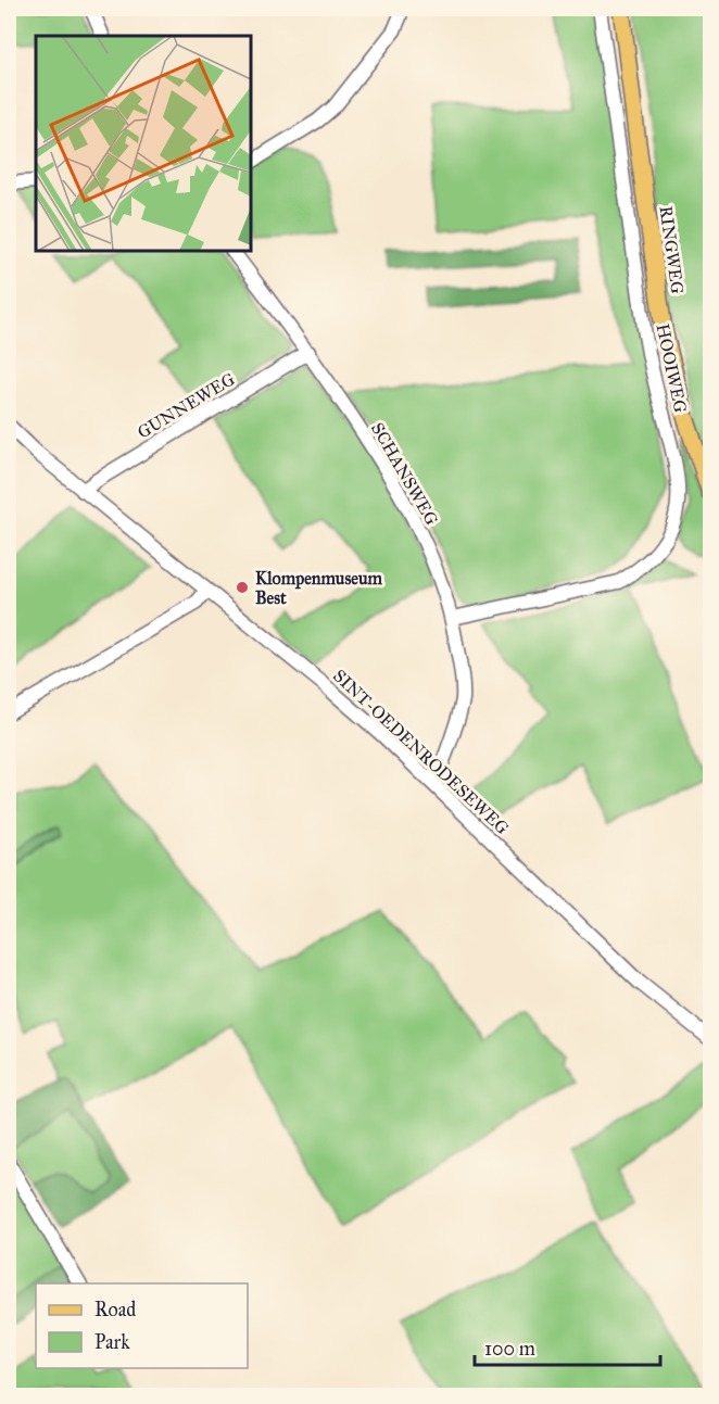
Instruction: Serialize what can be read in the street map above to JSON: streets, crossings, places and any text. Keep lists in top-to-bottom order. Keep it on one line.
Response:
{"streets":{"main road":["RINGWEG"],"street":["HOOIWEG","GUNNEWEG","SCHANSWEG","SINT-OEDENRODESEWEG"]},"crossings":[["HOOIWEG","SCHANSWEG"],["GUNNEWEG","SCHANSWEG"],["GUNNEWEG","SINT-OEDENRODESEWEG"],["SCHANSWEG","SINT-OEDENRODESEWEG"]],"places":["Klompenmuseum Best"],"legend":["Road","Park"],"scale_bar":"100 m"}
